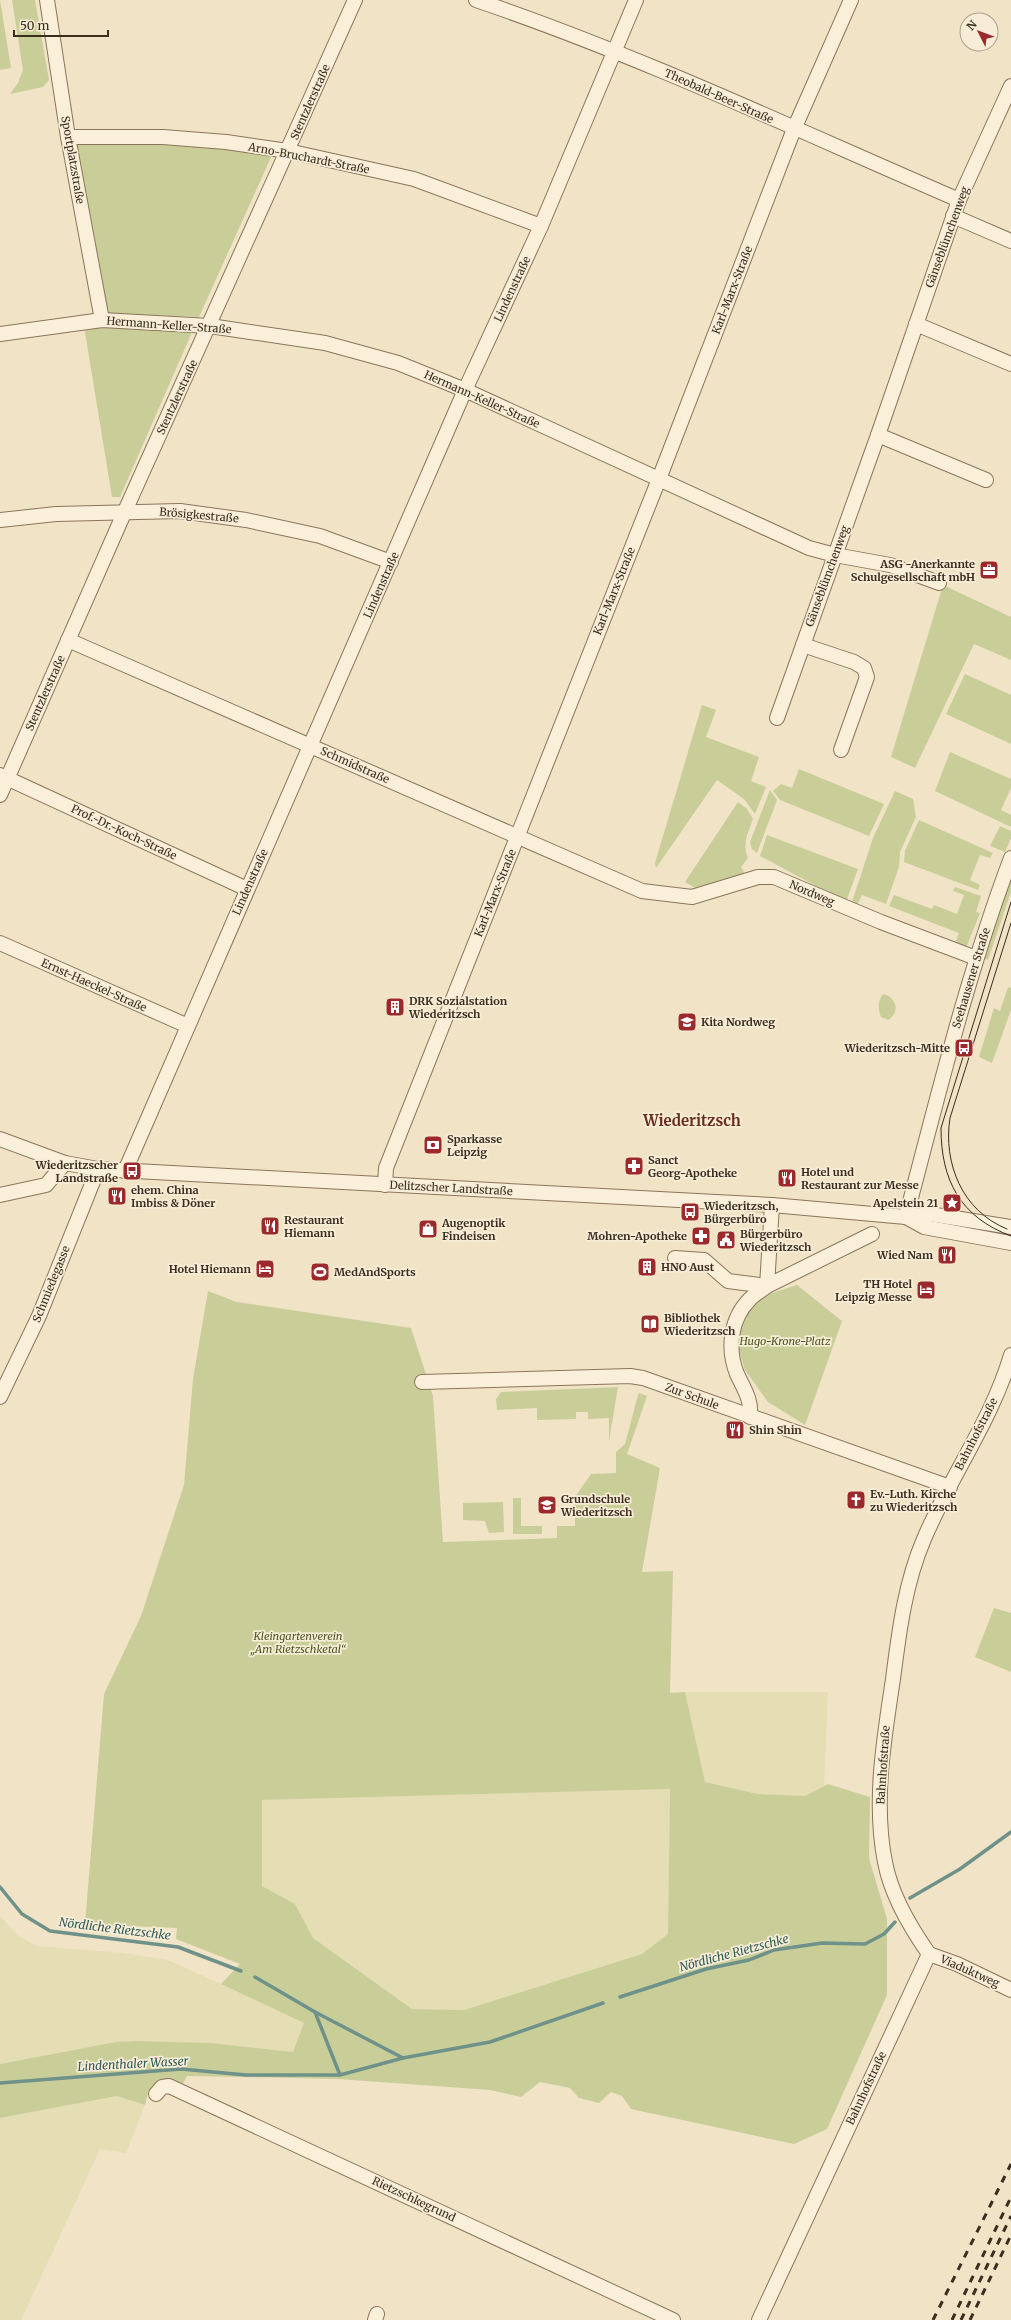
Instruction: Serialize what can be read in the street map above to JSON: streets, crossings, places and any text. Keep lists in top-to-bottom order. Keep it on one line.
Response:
{"streets":{"street":["Theobald-Beer-Straße","Stentzlerstraße","Arno-Bruchardt-Straße","Sportplatzstraße","Gänseblümchenweg","Lindenstraße","Karl-Marx-Straße","Hermann-Keller-Straße","Brösigkestraße","Schmidstraße","Prof.-Dr.-Koch-Straße","Nordweg","Seehausener Straße","Ernst-Haeckel-Straße","Delitzscher Landstraße","Schmiedegasse","Zur Schule","Bahnhofstraße","Viaduktweg","Rietzschkegrund"]},"crossings":[["Theobald-Beer-Straße","Gänseblümchenweg"],["Theobald-Beer-Straße","Lindenstraße"],["Theobald-Beer-Straße","Karl-Marx-Straße"],["Stentzlerstraße","Arno-Bruchardt-Straße"],["Stentzlerstraße","Hermann-Keller-Straße"],["Stentzlerstraße","Brösigkestraße"],["Stentzlerstraße","Schmidstraße"],["Stentzlerstraße","Prof.-Dr.-Koch-Straße"],["Arno-Bruchardt-Straße","Sportplatzstraße"],["Arno-Bruchardt-Straße","Lindenstraße"],["Sportplatzstraße","Hermann-Keller-Straße"],["Gänseblümchenweg","Hermann-Keller-Straße"],["Lindenstraße","Hermann-Keller-Straße"],["Lindenstraße","Brösigkestraße"],["Lindenstraße","Schmidstraße"],["Lindenstraße","Prof.-Dr.-Koch-Straße"],["Lindenstraße","Ernst-Haeckel-Straße"],["Lindenstraße","Delitzscher Landstraße"],["Karl-Marx-Straße","Hermann-Keller-Straße"],["Karl-Marx-Straße","Schmidstraße"],["Karl-Marx-Straße","Delitzscher Landstraße"],["Schmidstraße","Nordweg"],["Nordweg","Seehausener Straße"],["Seehausener Straße","Delitzscher Landstraße"],["Delitzscher Landstraße","Schmiedegasse"],["Zur Schule","Bahnhofstraße"],["Bahnhofstraße","Viaduktweg"]],"districts":["Wiederitzsch"],"water":["Nördliche Rietzschke","Lindenthaler Wasser"],"parks":["Hugo-Krone-Platz","Kleingartenverein „Am Rietzschketal“"],"places":{"office":["ASG -Anerkannte Schulgesellschaft mbH"],"building":["DRK Sozialstation Wiederitzsch","HNO Aust"],"school or university":["Kita Nordweg","Grundschule Wiederitzsch"],"bus stop":["Wiederitzsch-Mitte","Wiederitzscher Landstraße","Wiederitzsch, Bürgerbüro"],"bank":["Sparkasse Leipzig"],"pharmacy":["Sanct Georg-Apotheke","Mohren-Apotheke"],"restaurant":["Hotel und Restaurant zur Messe","ehem. China Imbiss & Döner","Restaurant Hiemann","Wied Nam","Shin Shin"],"place":["Apelstein 21"],"shop":["Augenoptik Findeisen"],"public building":["Bürgerbüro Wiederitzsch"],"hotel":["Hotel Hiemann","TH Hotel Leipzig Messe"],"sports":["MedAndSports"],"library":["Bibliothek Wiederitzsch"],"church":["Ev.-Luth. Kirche zu Wiederitzsch"]},"scale_bar":"50 m","north":"top left"}
